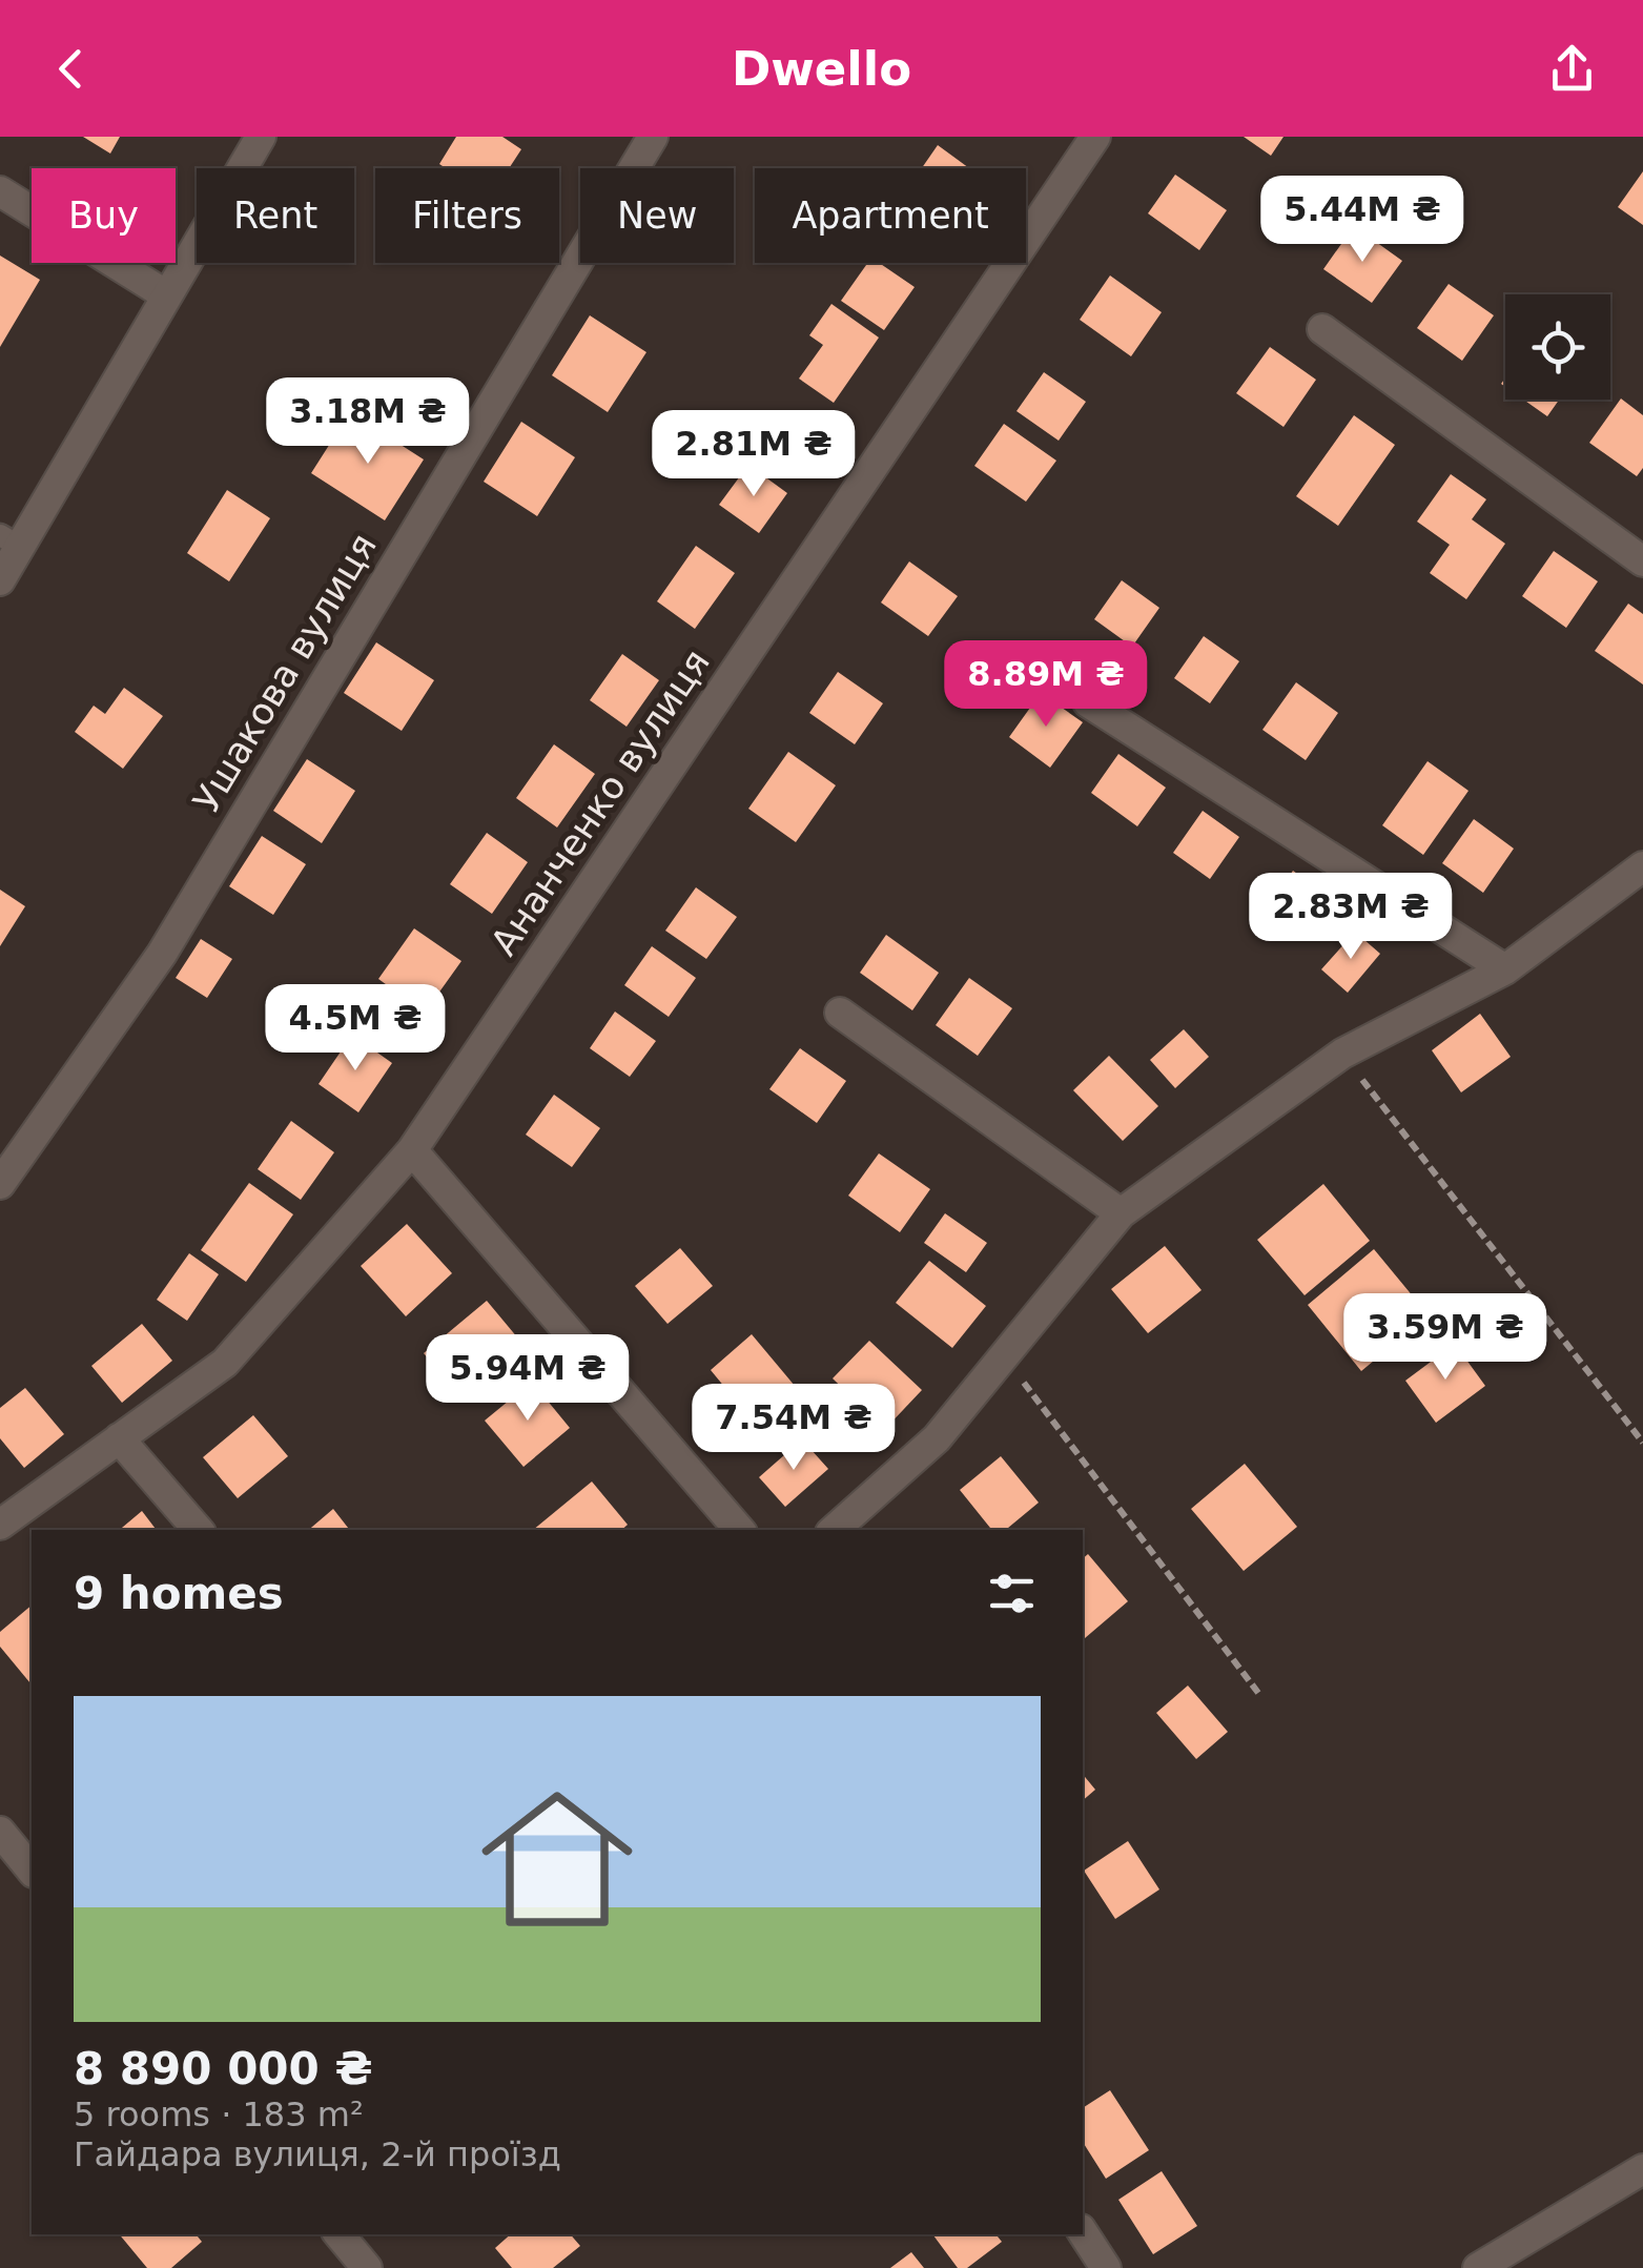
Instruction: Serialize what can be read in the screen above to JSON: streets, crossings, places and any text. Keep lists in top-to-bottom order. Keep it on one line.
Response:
{"streets":{"street":["Ушакова вулиця","Ананченко вулиця"]},"page":{"header":"Dwello","chip":["Buy","Rent","Filters","New","Apartment"],"price":["5.44M ₴","3.18M ₴","2.81M ₴","8.89M ₴","2.83M ₴","4.5M ₴","3.59M ₴","5.94M ₴","7.54M ₴"],"heading":"9 homes","list":[{"name":"8 890 000 ₴","note":"5 rooms · 183 m² · Гайдара вулиця, 2-й проїзд"}]}}
